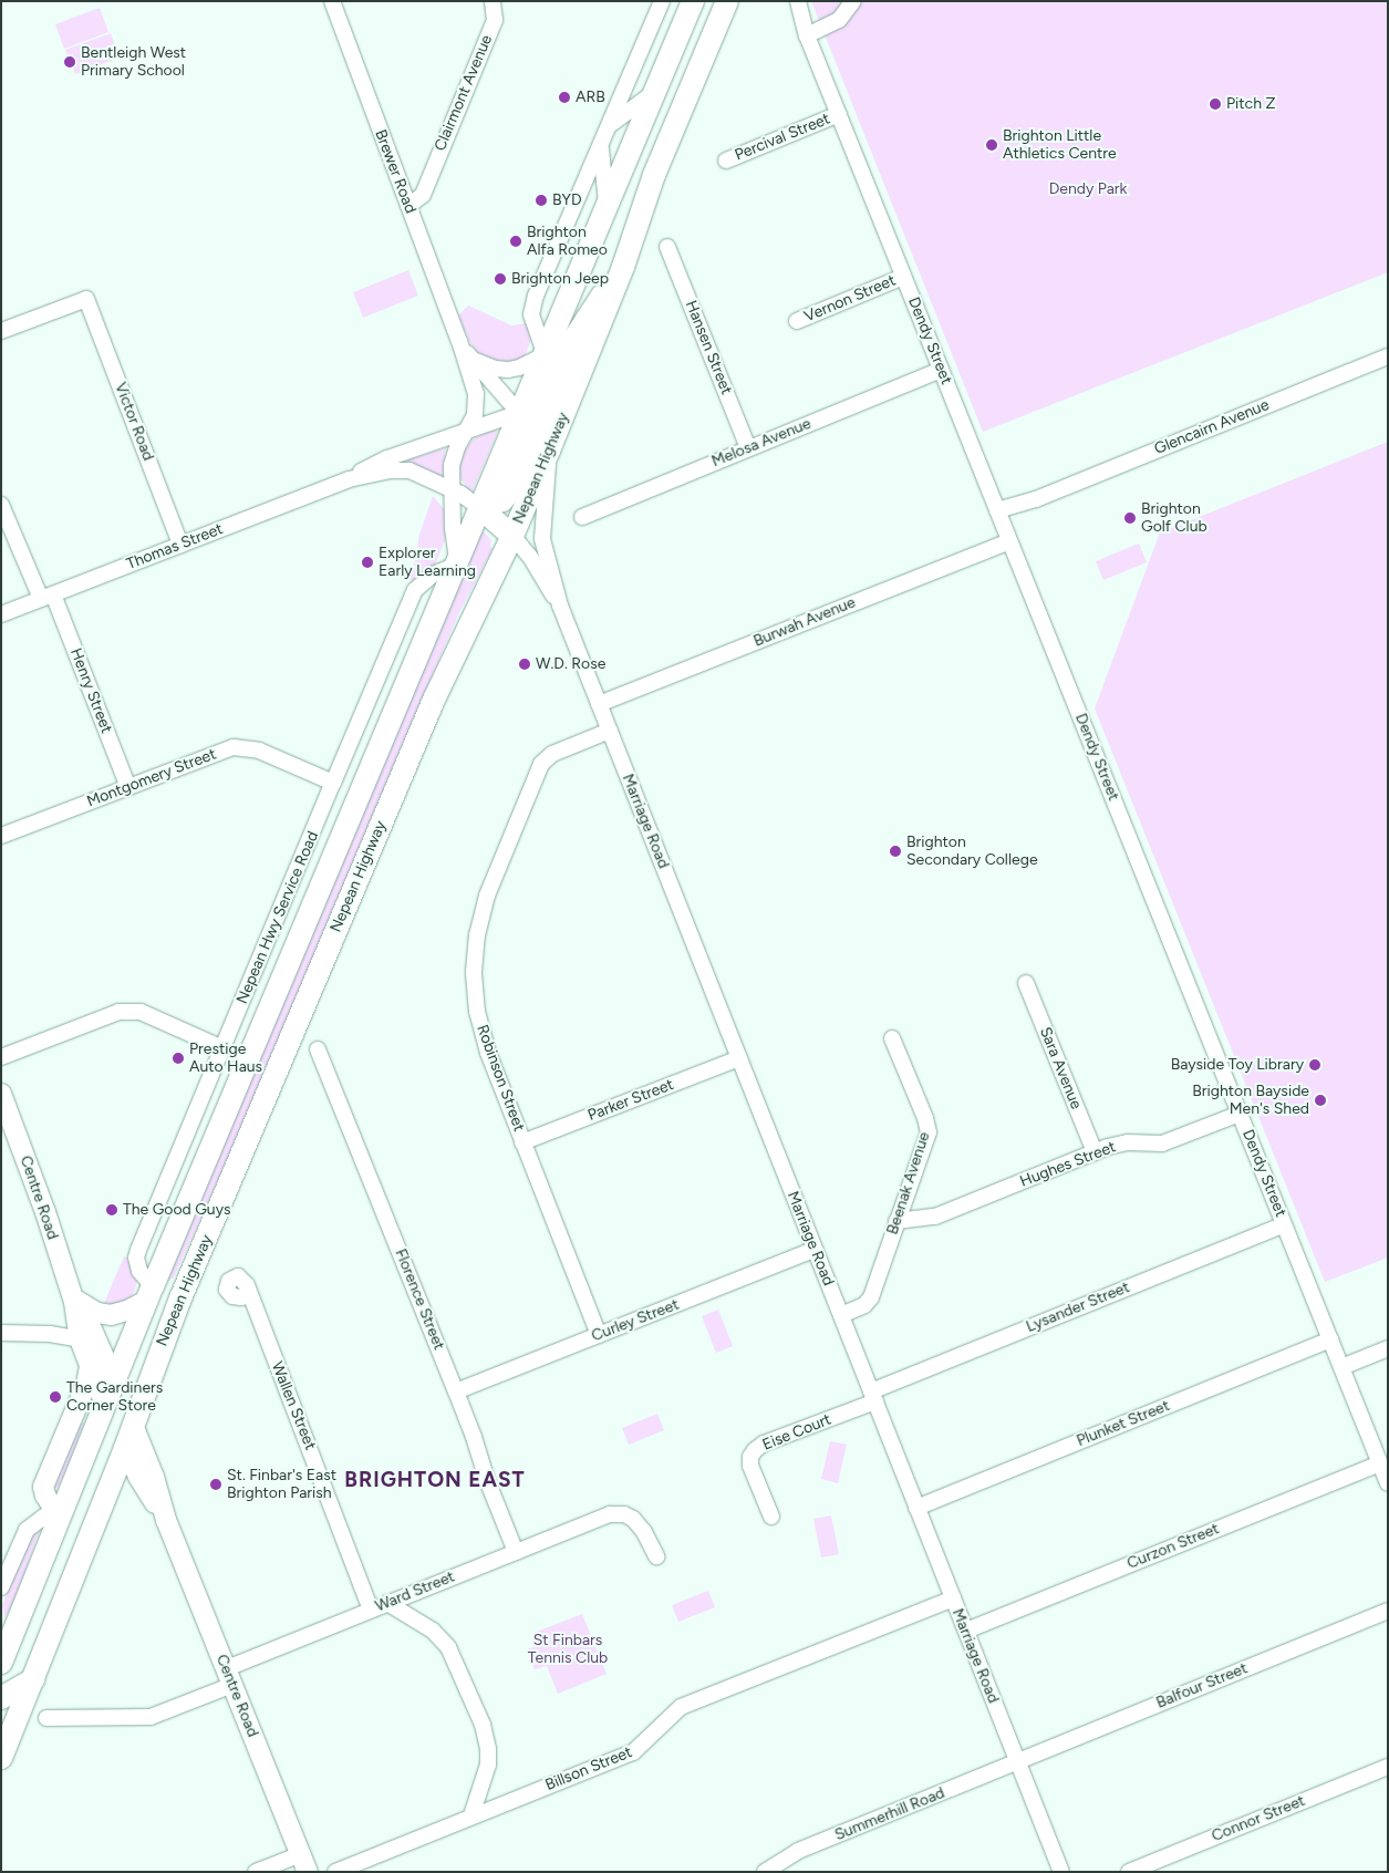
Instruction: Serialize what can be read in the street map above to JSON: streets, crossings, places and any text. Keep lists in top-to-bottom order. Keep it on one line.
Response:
{"streets":{"highway":["Nepean Highway","Centre Road"],"street":["Clairmont Avenue","Percival Street","Brewer Road","Vernon Street","Dendy Street","Hansen Street","Victor Road","Glencairn Avenue","Melosa Avenue","Thomas Street","Burwah Avenue","Henry Street","Montgomery Street","Marriage Road","Nepean Hwy Service Road","Sara Avenue","Robinson Street","Parker Street","Hughes Street","Beenak Avenue","Florence Street","Lysander Street","Curley Street","Wallen Street","Plunket Street","Eise Court","Curzon Street","Ward Street","Balfour Street","Billson Street","Summerhill Road","Connor Street"]},"crossings":[["Clairmont Avenue","Brewer Road"],["Percival Street","Dendy Street"],["Brewer Road","Nepean Highway"],["Brewer Road","Thomas Street"],["Brewer Road","Nepean Hwy Service Road"],["Vernon Street","Dendy Street"],["Dendy Street","Glencairn Avenue"],["Dendy Street","Melosa Avenue"],["Dendy Street","Burwah Avenue"],["Dendy Street","Hughes Street"],["Dendy Street","Lysander Street"],["Dendy Street","Plunket Street"],["Dendy Street","Curzon Street"],["Hansen Street","Melosa Avenue"],["Victor Road","Thomas Street"],["Nepean Highway","Thomas Street"],["Nepean Highway","Marriage Road"],["Nepean Highway","Nepean Hwy Service Road"],["Nepean Highway","Centre Road"],["Thomas Street","Henry Street"],["Burwah Avenue","Marriage Road"],["Henry Street","Montgomery Street"],["Montgomery Street","Nepean Hwy Service Road"],["Marriage Road","Robinson Street"],["Marriage Road","Parker Street"],["Marriage Road","Beenak Avenue"],["Marriage Road","Lysander Street"],["Marriage Road","Curley Street"],["Marriage Road","Plunket Street"],["Marriage Road","Eise Court"],["Marriage Road","Curzon Street"],["Marriage Road","Balfour Street"],["Marriage Road","Billson Street"],["Marriage Road","Summerhill Road"],["Sara Avenue","Hughes Street"],["Robinson Street","Parker Street"],["Robinson Street","Curley Street"],["Hughes Street","Beenak Avenue"],["Centre Road","Ward Street"],["Florence Street","Curley Street"],["Florence Street","Ward Street"],["Lysander Street","Eise Court"],["Wallen Street","Ward Street"],["Balfour Street","Summerhill Road"]],"districts":["BRIGHTON EAST"],"parks":["Dendy Park","St Finbars Tennis Club"],"places":["Bentleigh West Primary School","ARB","Pitch Z","Brighton Little Athletics Centre","BYD","Brighton Alfa Romeo","Brighton Jeep","Brighton Golf Club","Explorer Early Learning","W.D. Rose","Brighton Secondary College","Prestige Auto Haus","Bayside Toy Library","Brighton Bayside Men's Shed","The Good Guys","The Gardiners Corner Store","St. Finbar's East Brighton Parish"]}
